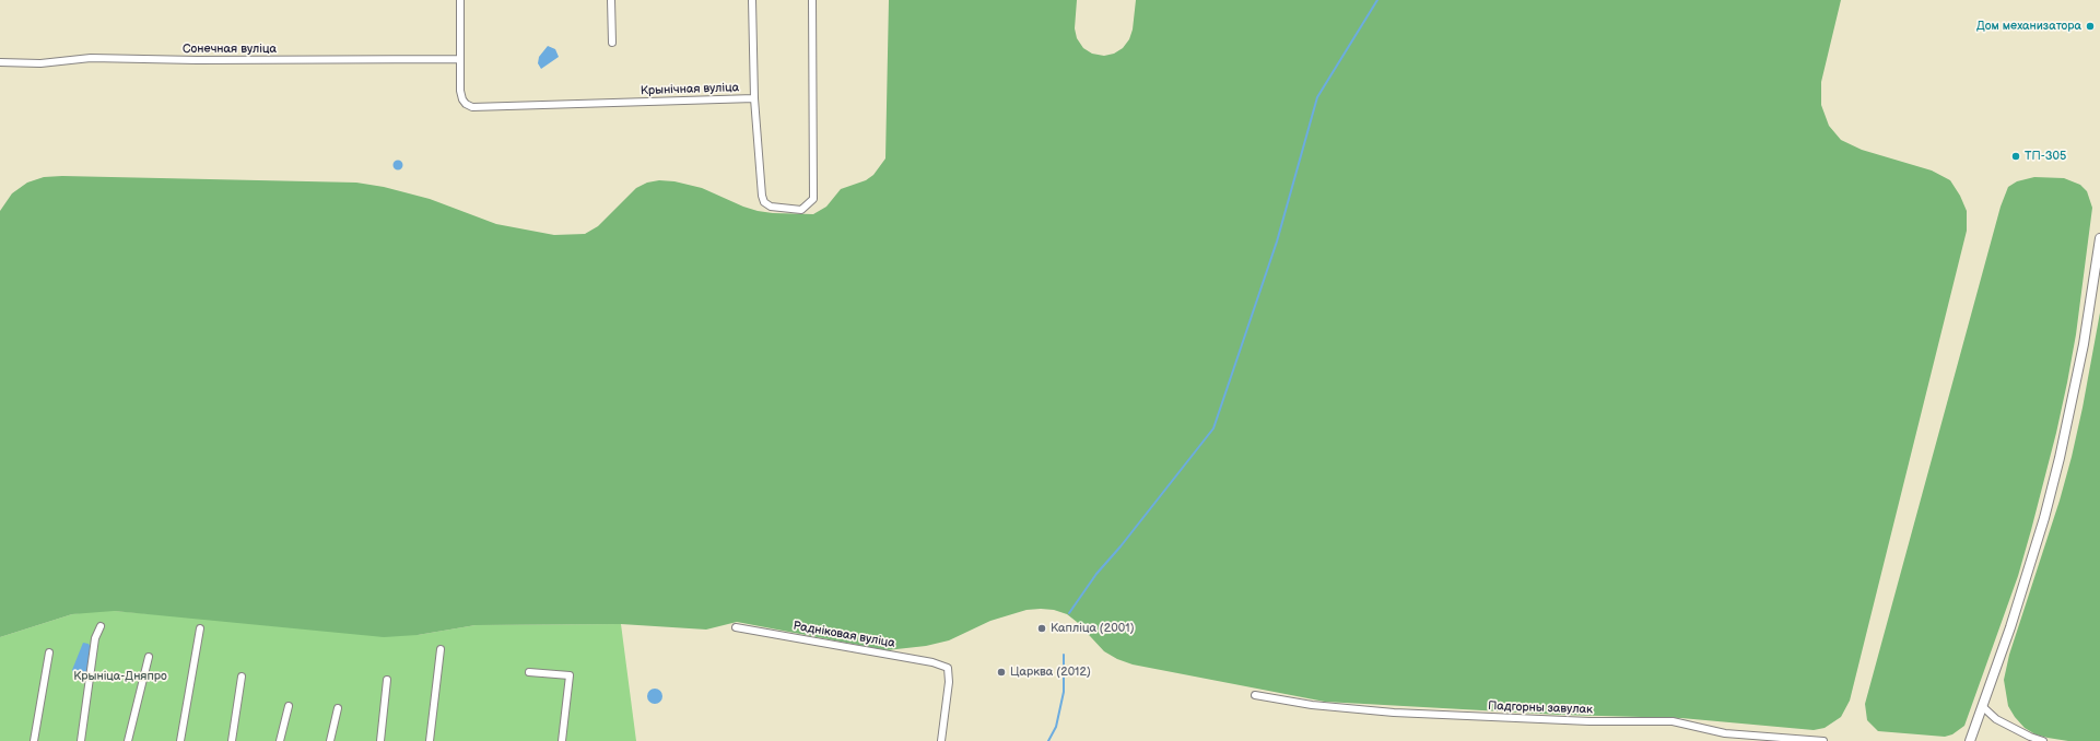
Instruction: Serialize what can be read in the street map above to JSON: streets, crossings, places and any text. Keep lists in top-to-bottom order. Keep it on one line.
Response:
{"streets":{"street":["Сонечная вуліца","Крынічная вуліца","Радніковая вуліца","Падгорны завулак"]},"crossings":[["Сонечная вуліца","Крынічная вуліца"]],"parks":["Крыніца-Дняпро"],"places":["Дом механизатора","ТП-305","Капліца (2001)","Царква (2012)"]}
